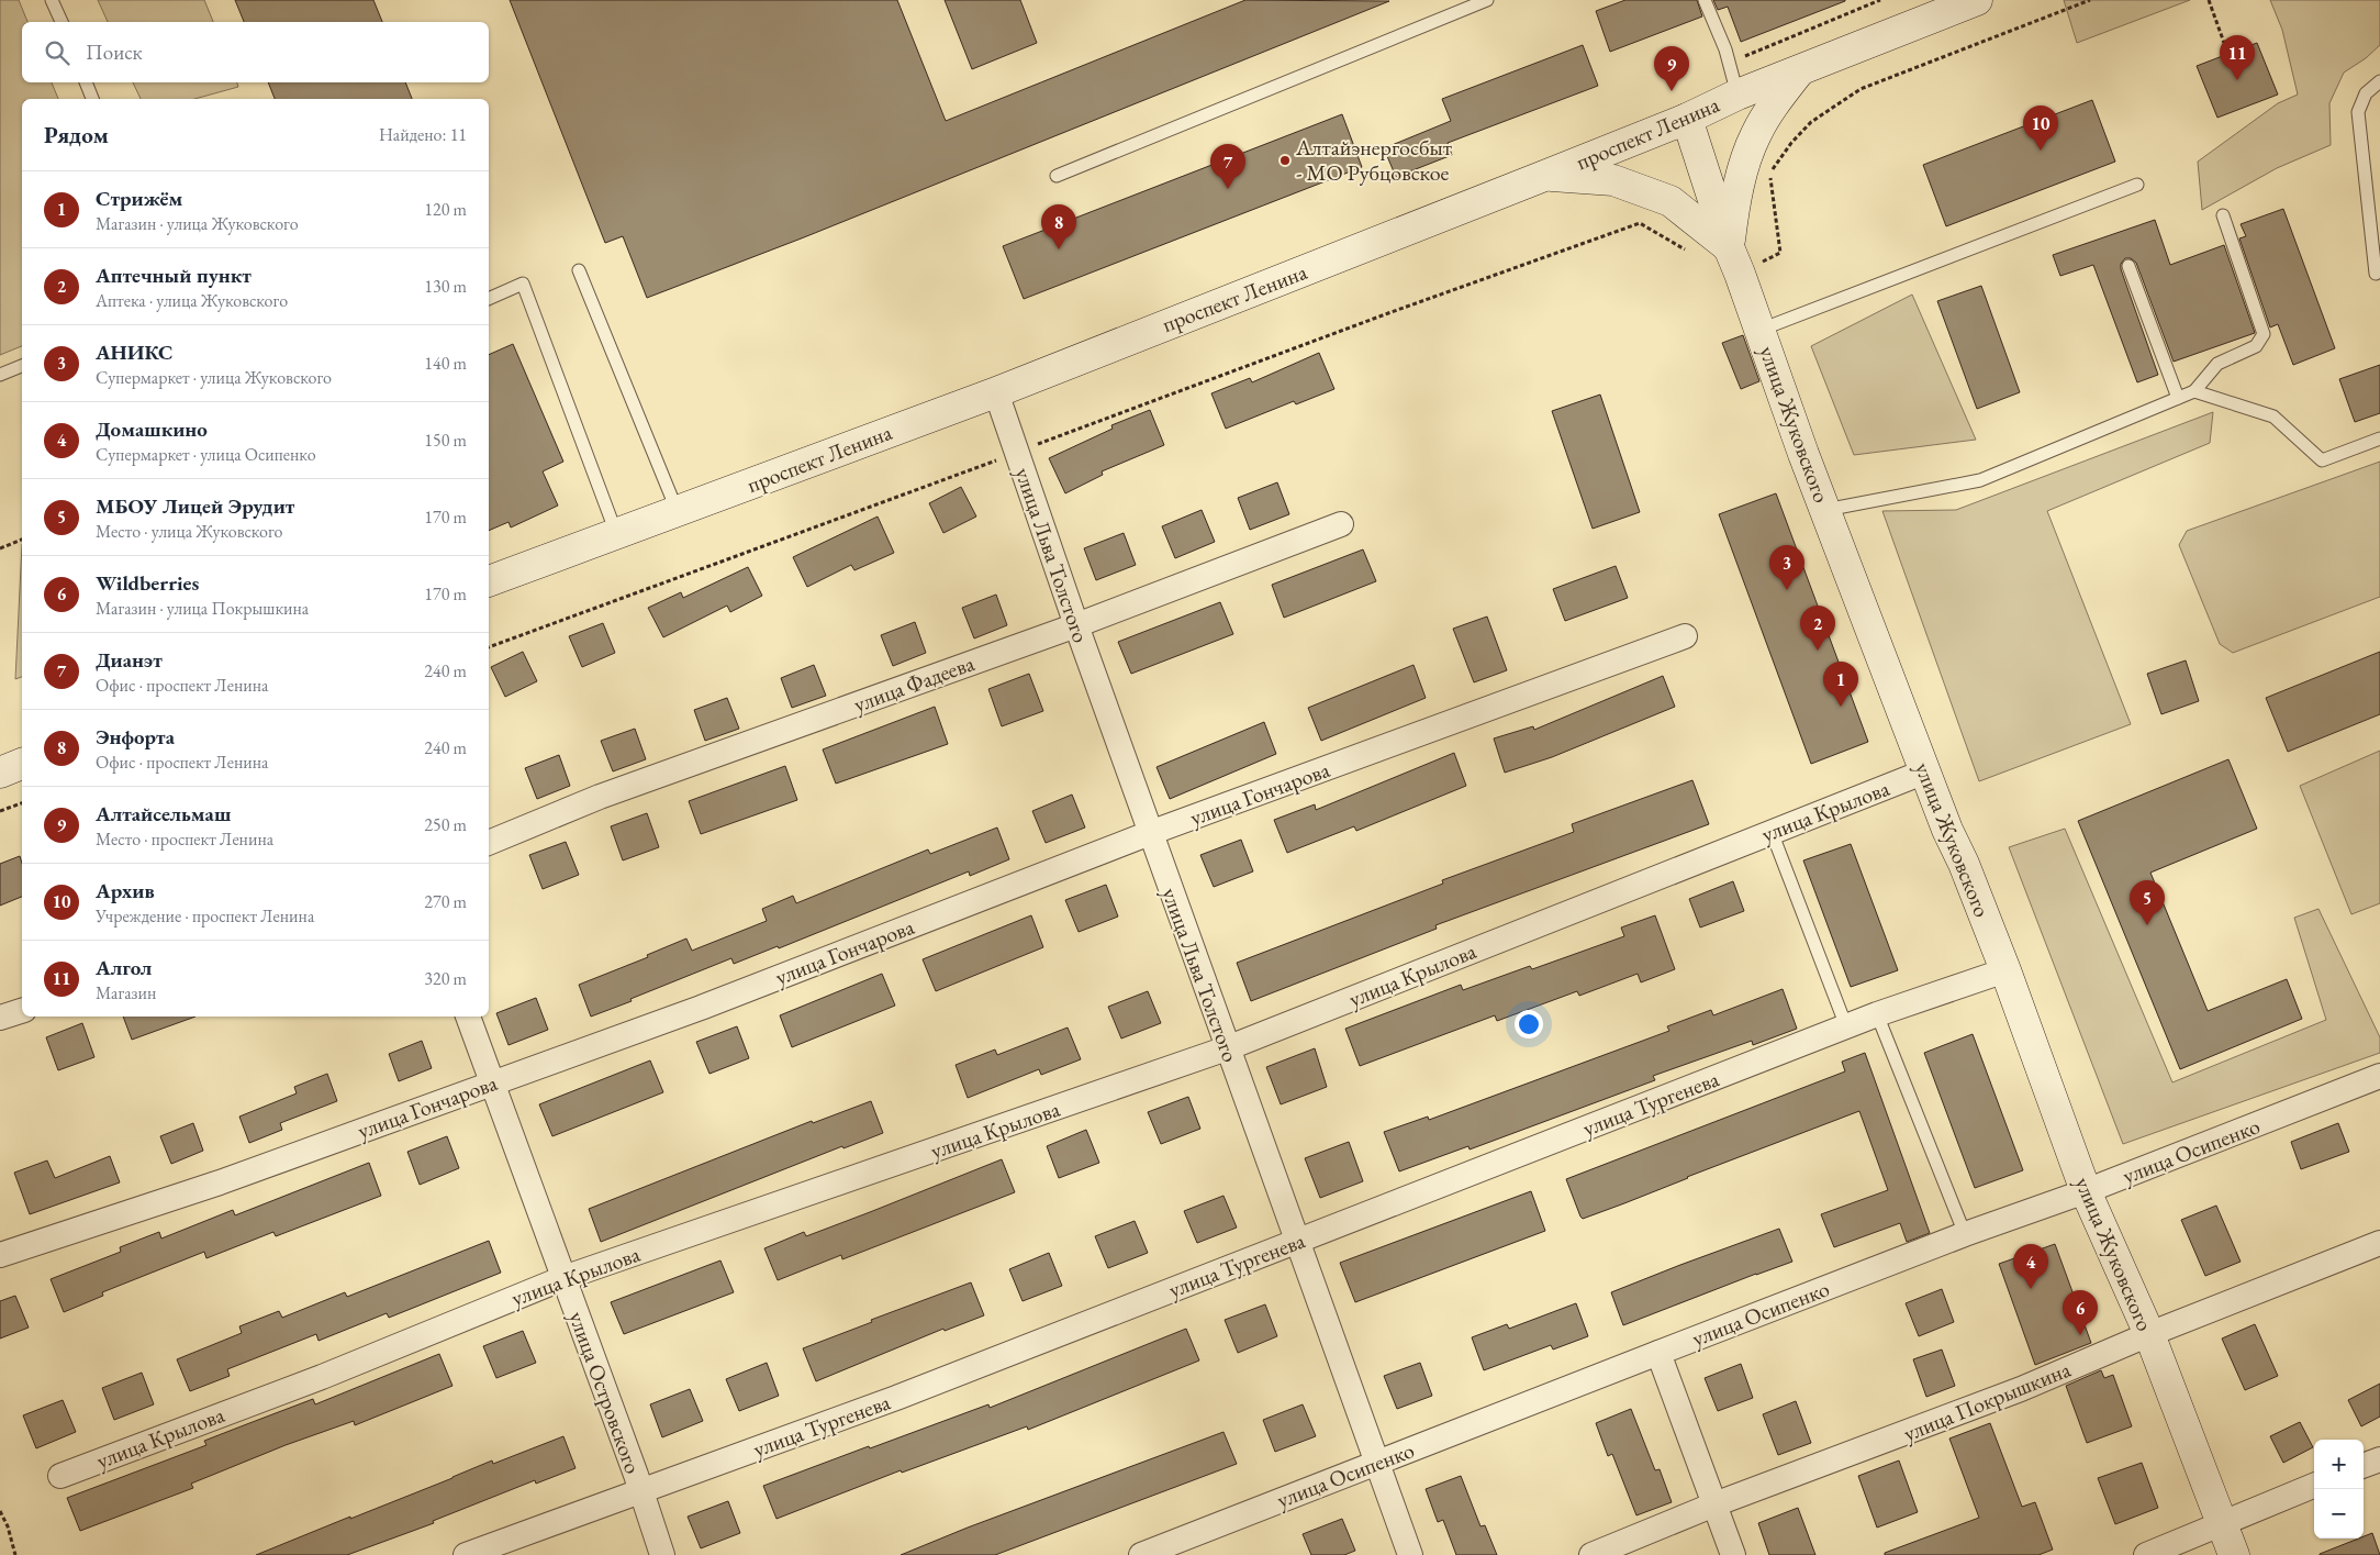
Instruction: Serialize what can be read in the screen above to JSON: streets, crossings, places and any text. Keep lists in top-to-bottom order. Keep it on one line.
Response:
{"streets":{"street":["проспект Ленина","улица Жуковского","улица Льва Толстого","улица Фадеева","улица Гончарова","улица Крылова","улица Тургенева","улица Осипенко","улица Островского","улица Покрышкина"]},"crossings":[["проспект Ленина","улица Жуковского"],["проспект Ленина","улица Льва Толстого"],["улица Жуковского","улица Крылова"],["улица Жуковского","улица Тургенева"],["улица Жуковского","улица Осипенко"],["улица Жуковского","улица Покрышкина"],["улица Льва Толстого","улица Фадеева"],["улица Льва Толстого","улица Гончарова"],["улица Льва Толстого","улица Крылова"],["улица Льва Толстого","улица Тургенева"],["улица Льва Толстого","улица Осипенко"],["улица Гончарова","улица Островского"],["улица Крылова","улица Островского"],["улица Тургенева","улица Островского"]],"places":["Алтайэнергосбыт - МО Рубцовское"],"page":{"search":"Поиск","pins":["11","9","10","7","8","3","2","1","5","4","6"],"heading":["Рядом","Найдено: 11"],"list":[{"mark":"1","name":"Стрижём","note":"Магазин · улица Жуковского","value":"120 m"},{"mark":"2","name":"Аптечный пункт","note":"Аптека · улица Жуковского","value":"130 m"},{"mark":"3","name":"АНИКС","note":"Супермаркет · улица Жуковского","value":"140 m"},{"mark":"4","name":"Домашкино","note":"Супермаркет · улица Осипенко","value":"150 m"},{"mark":"5","name":"МБОУ Лицей Эрудит","note":"Место · улица Жуковского","value":"170 m"},{"mark":"6","name":"Wildberries","note":"Магазин · улица Покрышкина","value":"170 m"},{"mark":"7","name":"Дианэт","note":"Офис · проспект Ленина","value":"240 m"},{"mark":"8","name":"Энфорта","note":"Офис · проспект Ленина","value":"240 m"},{"mark":"9","name":"Алтайсельмаш","note":"Место · проспект Ленина","value":"250 m"},{"mark":"10","name":"Архив","note":"Учреждение · проспект Ленина","value":"270 m"},{"mark":"11","name":"Алгол","note":"Магазин","value":"320 m"}],"map_buttons":["+","−"]}}
